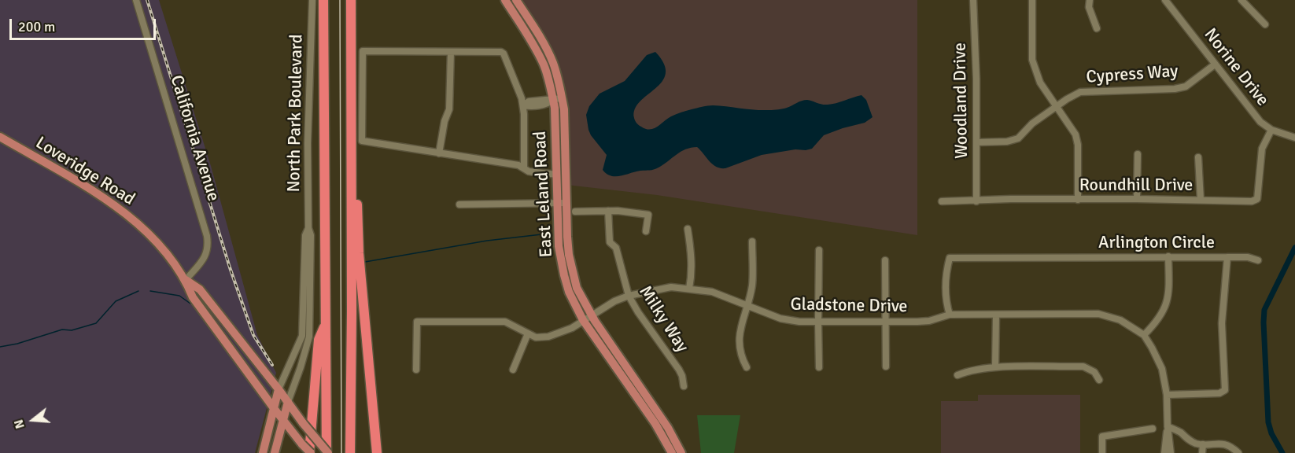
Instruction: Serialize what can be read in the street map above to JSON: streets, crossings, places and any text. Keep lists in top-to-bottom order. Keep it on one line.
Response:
{"streets":{"main road":["Loveridge Road","East Leland Road"],"street":["Norine Drive","Cypress Way","Woodland Drive","North Park Boulevard","California Avenue","Roundhill Drive","Arlington Circle","Gladstone Drive","Milky Way"]},"crossings":[["Norine Drive","Cypress Way"],["Norine Drive","Roundhill Drive"],["Cypress Way","Woodland Drive"],["Woodland Drive","Roundhill Drive"],["North Park Boulevard","Loveridge Road"],["California Avenue","Loveridge Road"],["East Leland Road","Gladstone Drive"],["Arlington Circle","Gladstone Drive"],["Gladstone Drive","Milky Way"]],"scale_bar":"200 m","north":"left"}
